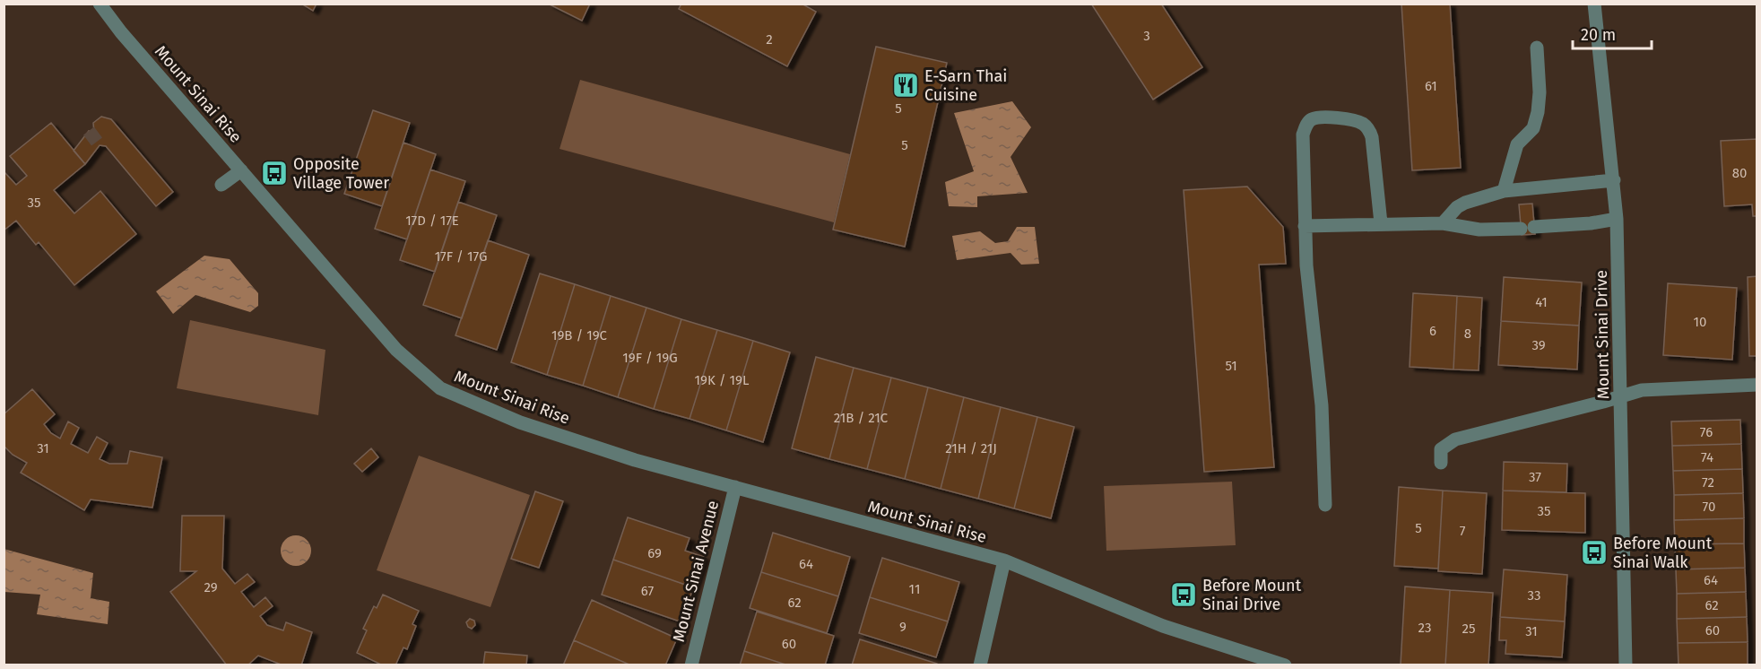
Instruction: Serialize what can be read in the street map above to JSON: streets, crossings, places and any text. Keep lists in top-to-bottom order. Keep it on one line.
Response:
{"streets":{"street":["Mount Sinai Rise","Mount Sinai Drive","Mount Sinai Avenue"]},"crossings":[["Mount Sinai Rise","Mount Sinai Avenue"]],"places":{"restaurant":["E-Sarn Thai Cuisine"],"bus stop":["Opposite Village Tower","Before Mount Sinai Walk","Before Mount Sinai Drive"]},"house_numbers":["3","2","61","5","5","80","35","17D / 17E","17F / 17G","41","10","6","8","19B / 19C","39","19F / 19G","51","19K / 19L","21B / 21C","76","31","21H / 21J","74","37","72","70","35","5","7","69","64","64","29","11","67","33","62","62","9","23","25","60","31","60"],"scale_bar":"20 m"}
